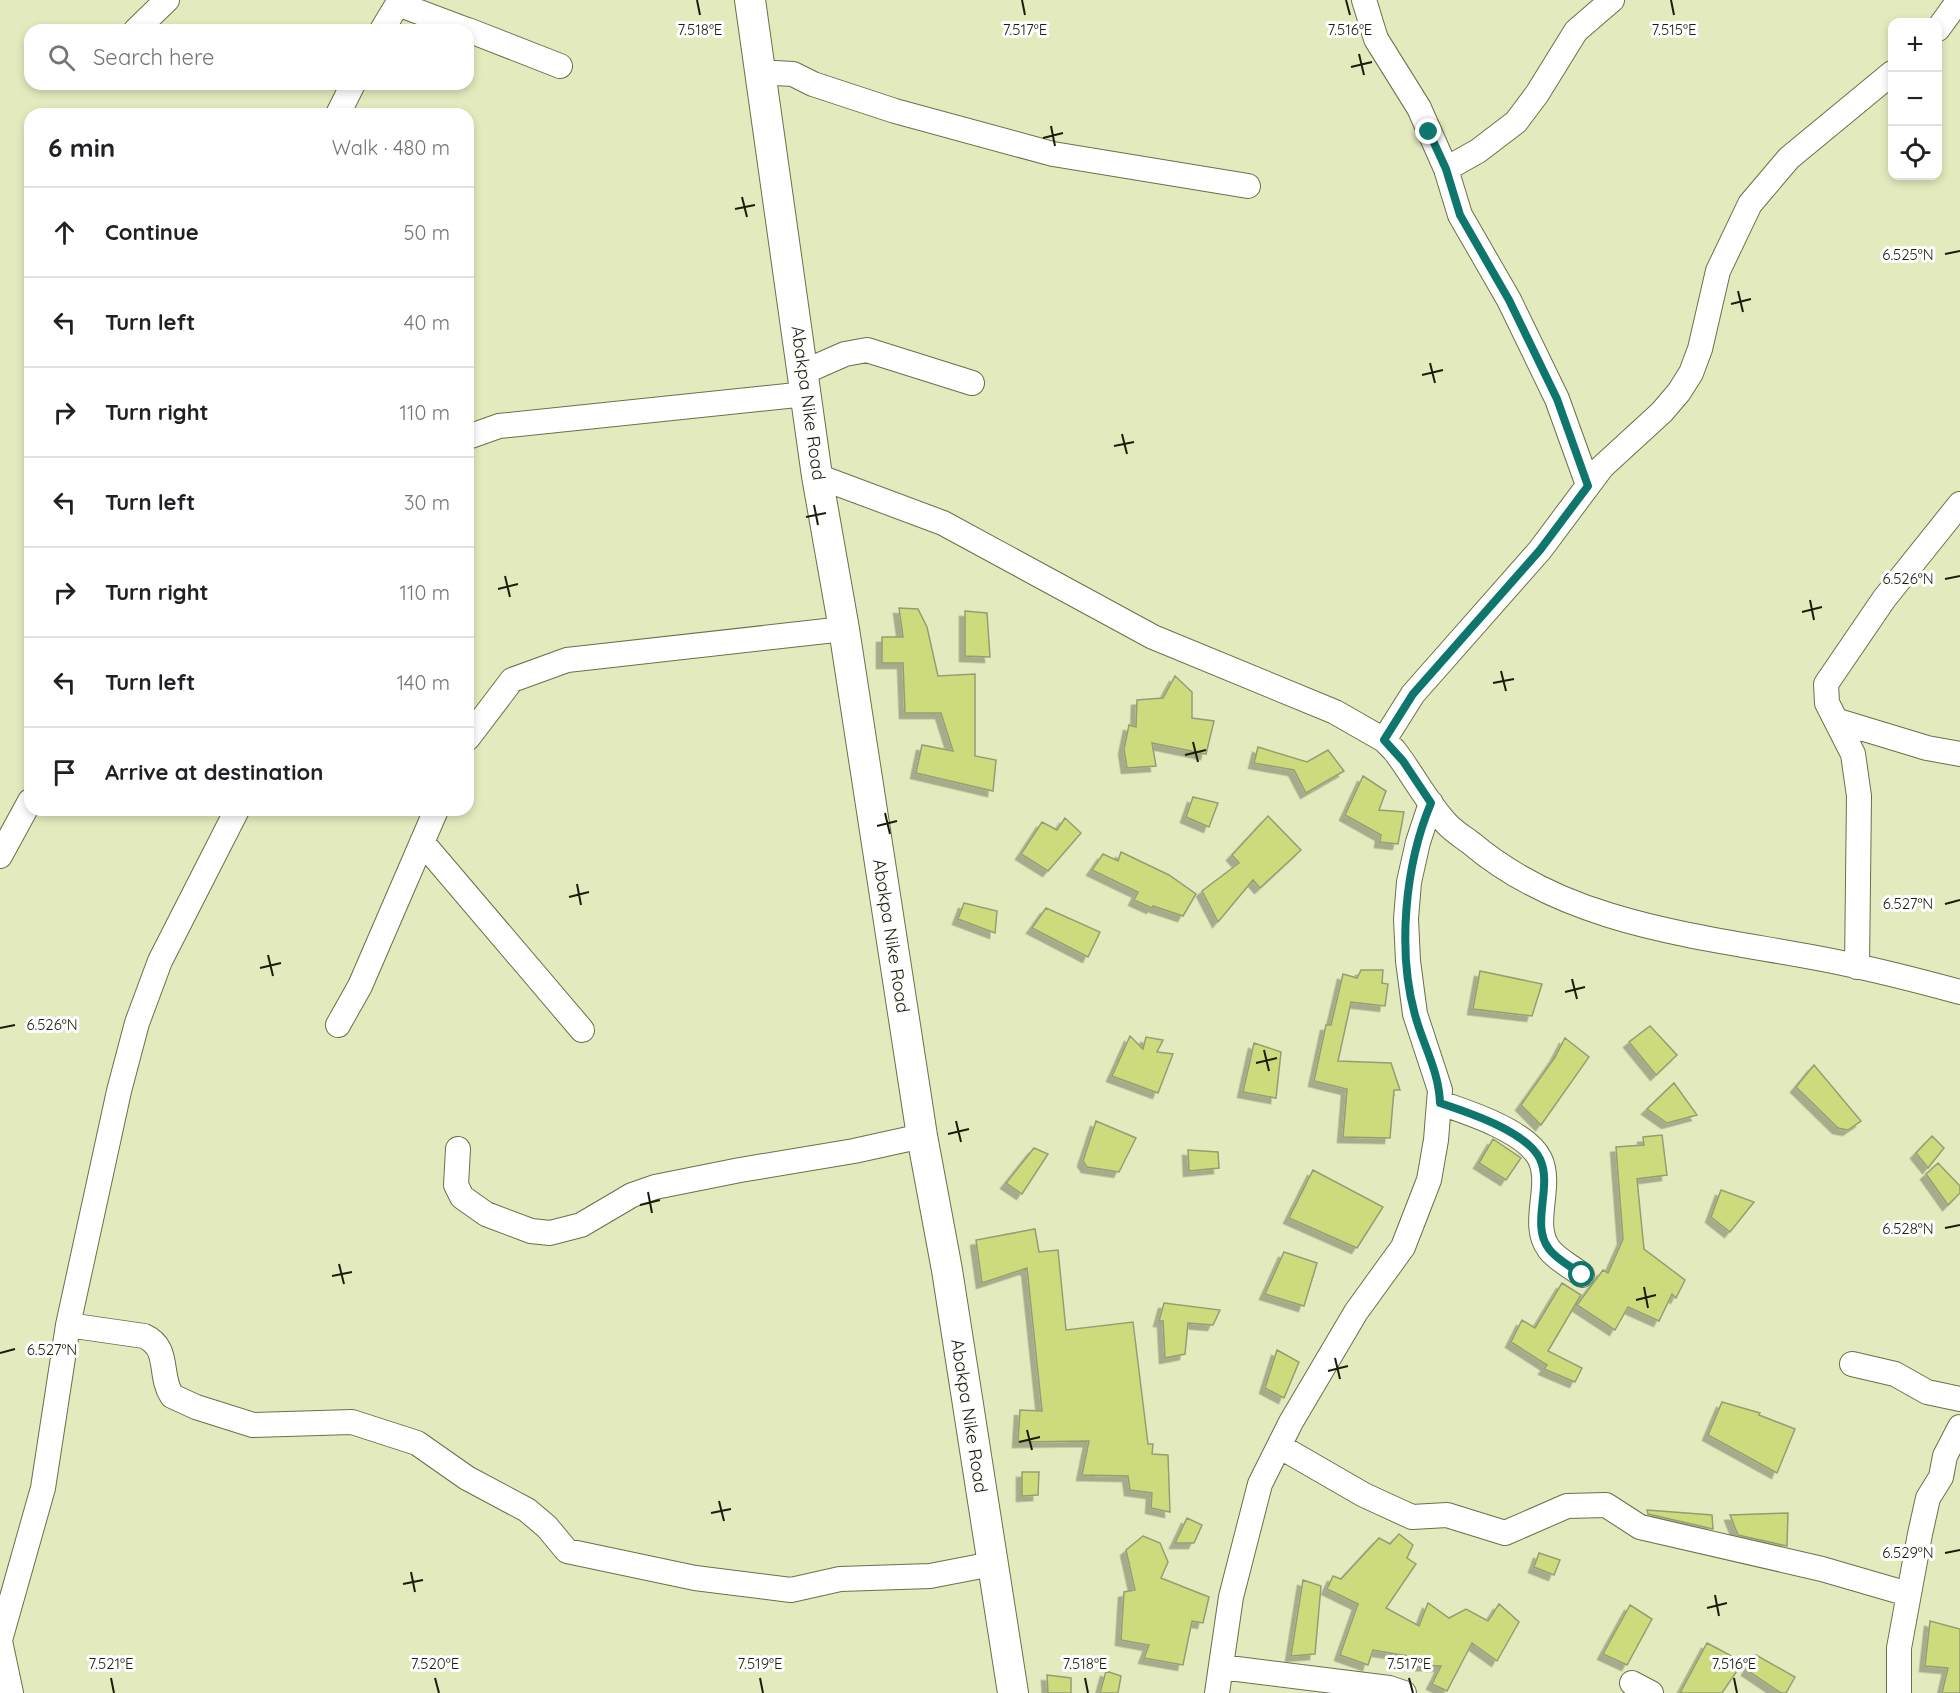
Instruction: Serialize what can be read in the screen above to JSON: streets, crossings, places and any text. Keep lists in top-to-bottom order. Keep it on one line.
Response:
{"streets":{"main road":["Abakpa Nike Road"]},"page":{"map_buttons":["+","−"],"search":"Search here","heading":["6 min","Walk · 480 m"],"list":[["Continue","50 m"],["Turn left","40 m"],["Turn right","110 m"],["Turn left","30 m"],["Turn right","110 m"],["Turn left","140 m"],"Arrive at destination"]},"coordinates":["7.518°E","7.517°E","7.516°E","7.515°E","6.525°N","6.526°N","6.527°N","6.528°N","6.529°N","7.521°E","7.520°E","7.519°E"]}
